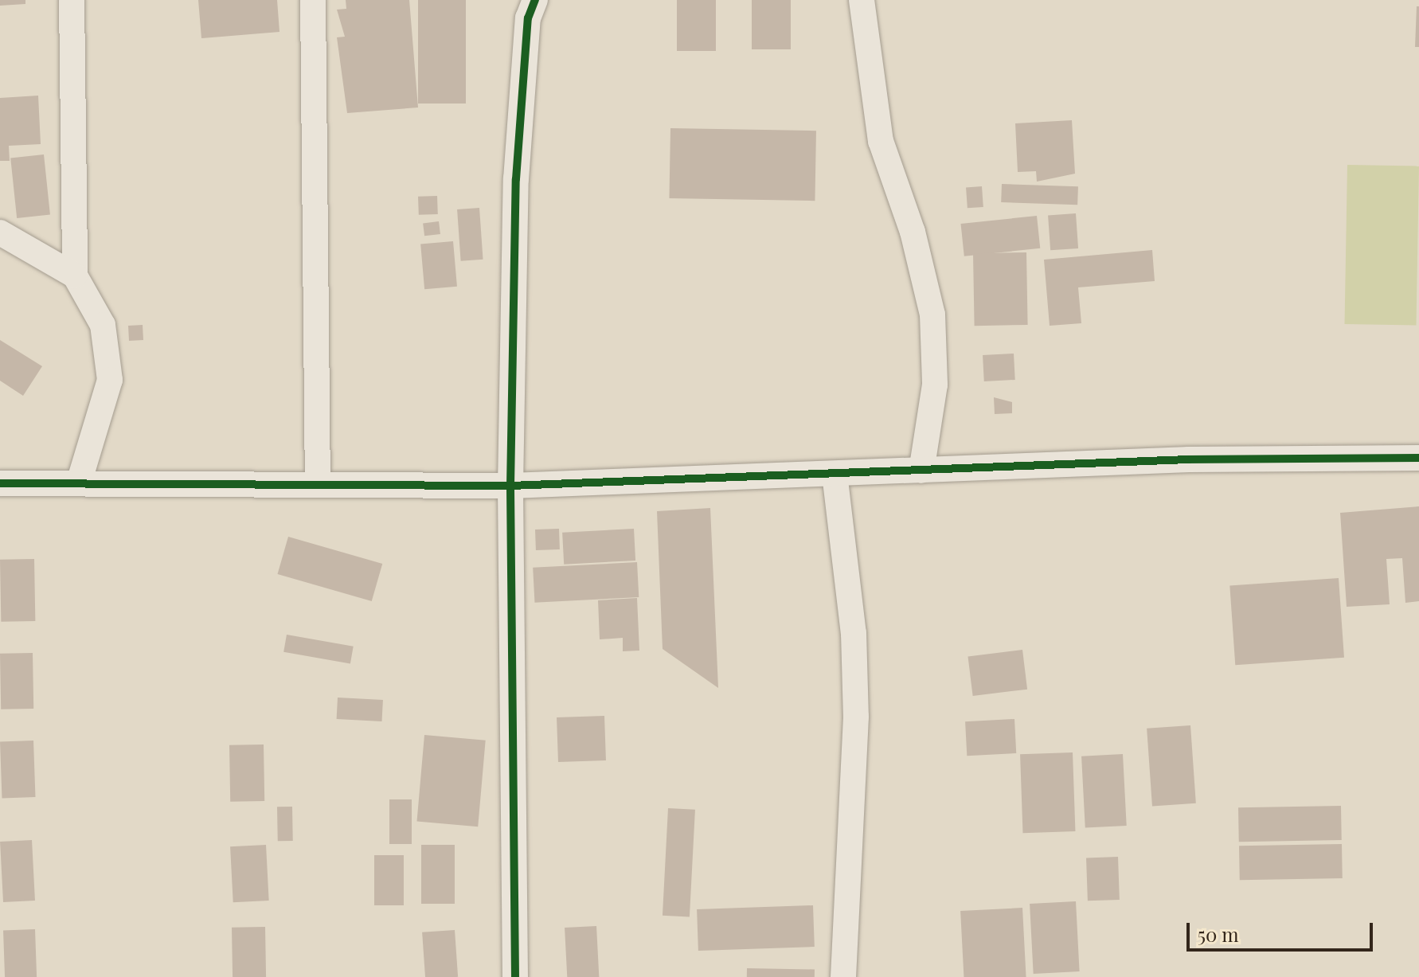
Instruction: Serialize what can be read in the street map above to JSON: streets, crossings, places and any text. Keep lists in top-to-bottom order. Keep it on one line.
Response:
{"scale_bar":"50 m"}
